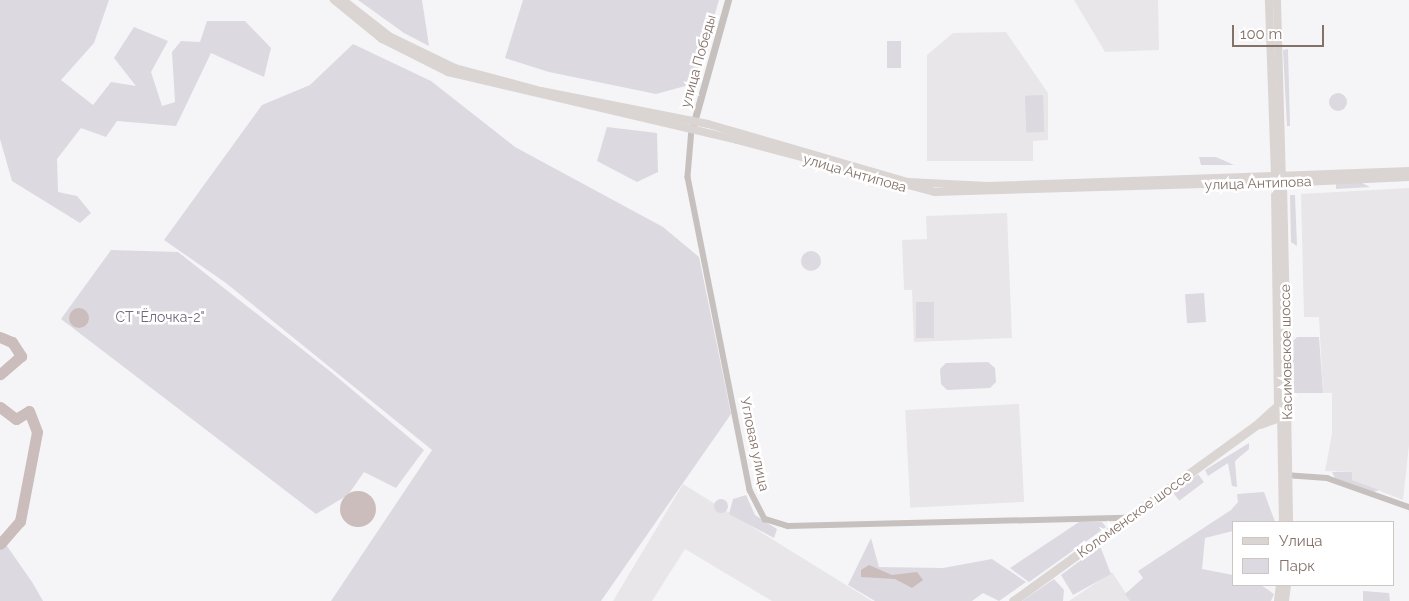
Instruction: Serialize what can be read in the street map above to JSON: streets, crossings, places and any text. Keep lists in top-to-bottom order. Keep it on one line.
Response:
{"streets":{"main road":["улица Антипова","Касимовское шоссе","Коломенское шоссе"],"street":["улица Победы","Угловая улица"]},"crossings":[["улица Победы","улица Антипова"],["улица Победы","Угловая улица"],["улица Антипова","Касимовское шоссе"],["улица Антипова","Угловая улица"],["Касимовское шоссе","Коломенское шоссе"],["Угловая улица","Коломенское шоссе"]],"parks":["СТ \"Ёлочка-2\""],"legend":["Улица","Парк"],"scale_bar":"100 m"}
